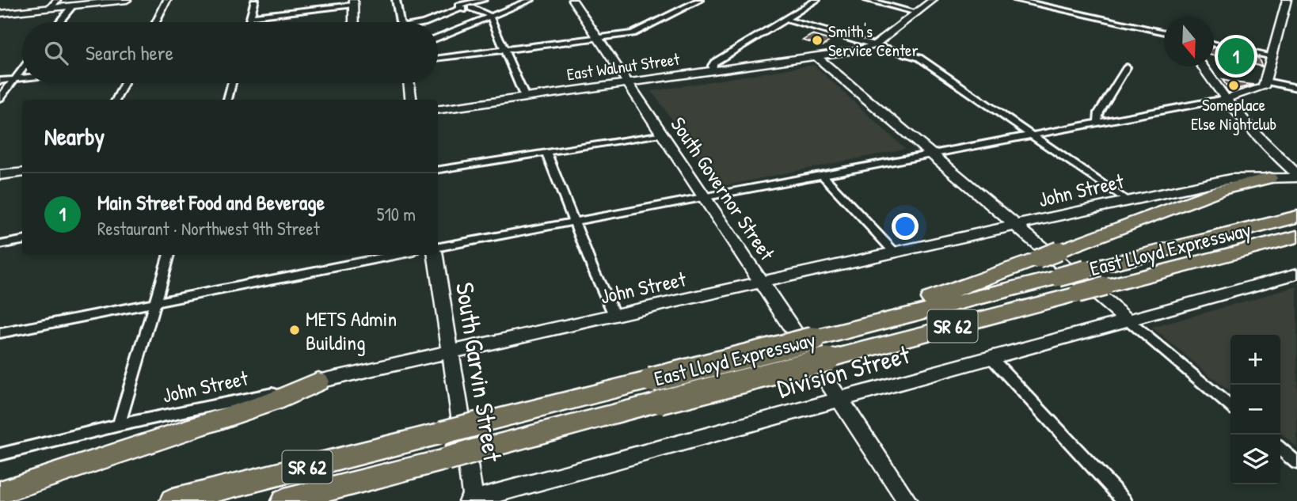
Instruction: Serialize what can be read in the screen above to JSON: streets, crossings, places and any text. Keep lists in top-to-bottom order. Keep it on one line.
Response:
{"streets":{"highway":["East Lloyd Expressway","SR 62"],"main road":["East Walnut Street","South Governor Street","John Street","Division Street","South Garvin Street"]},"crossings":[["East Walnut Street","South Governor Street"],["South Governor Street","John Street"],["South Governor Street","Division Street"],["John Street","South Garvin Street"],["Division Street","South Garvin Street"]],"places":["Smith's Service Center","Someplace Else Nightclub","METS Admin Building"],"north":"bottom","page":{"search":"Search here","pins":"1","heading":"Nearby","list":[{"mark":"1","name":"Main Street Food and Beverage","note":"Restaurant · Northwest 9th Street","value":"510 m"}],"map_buttons":["+","−"]}}
